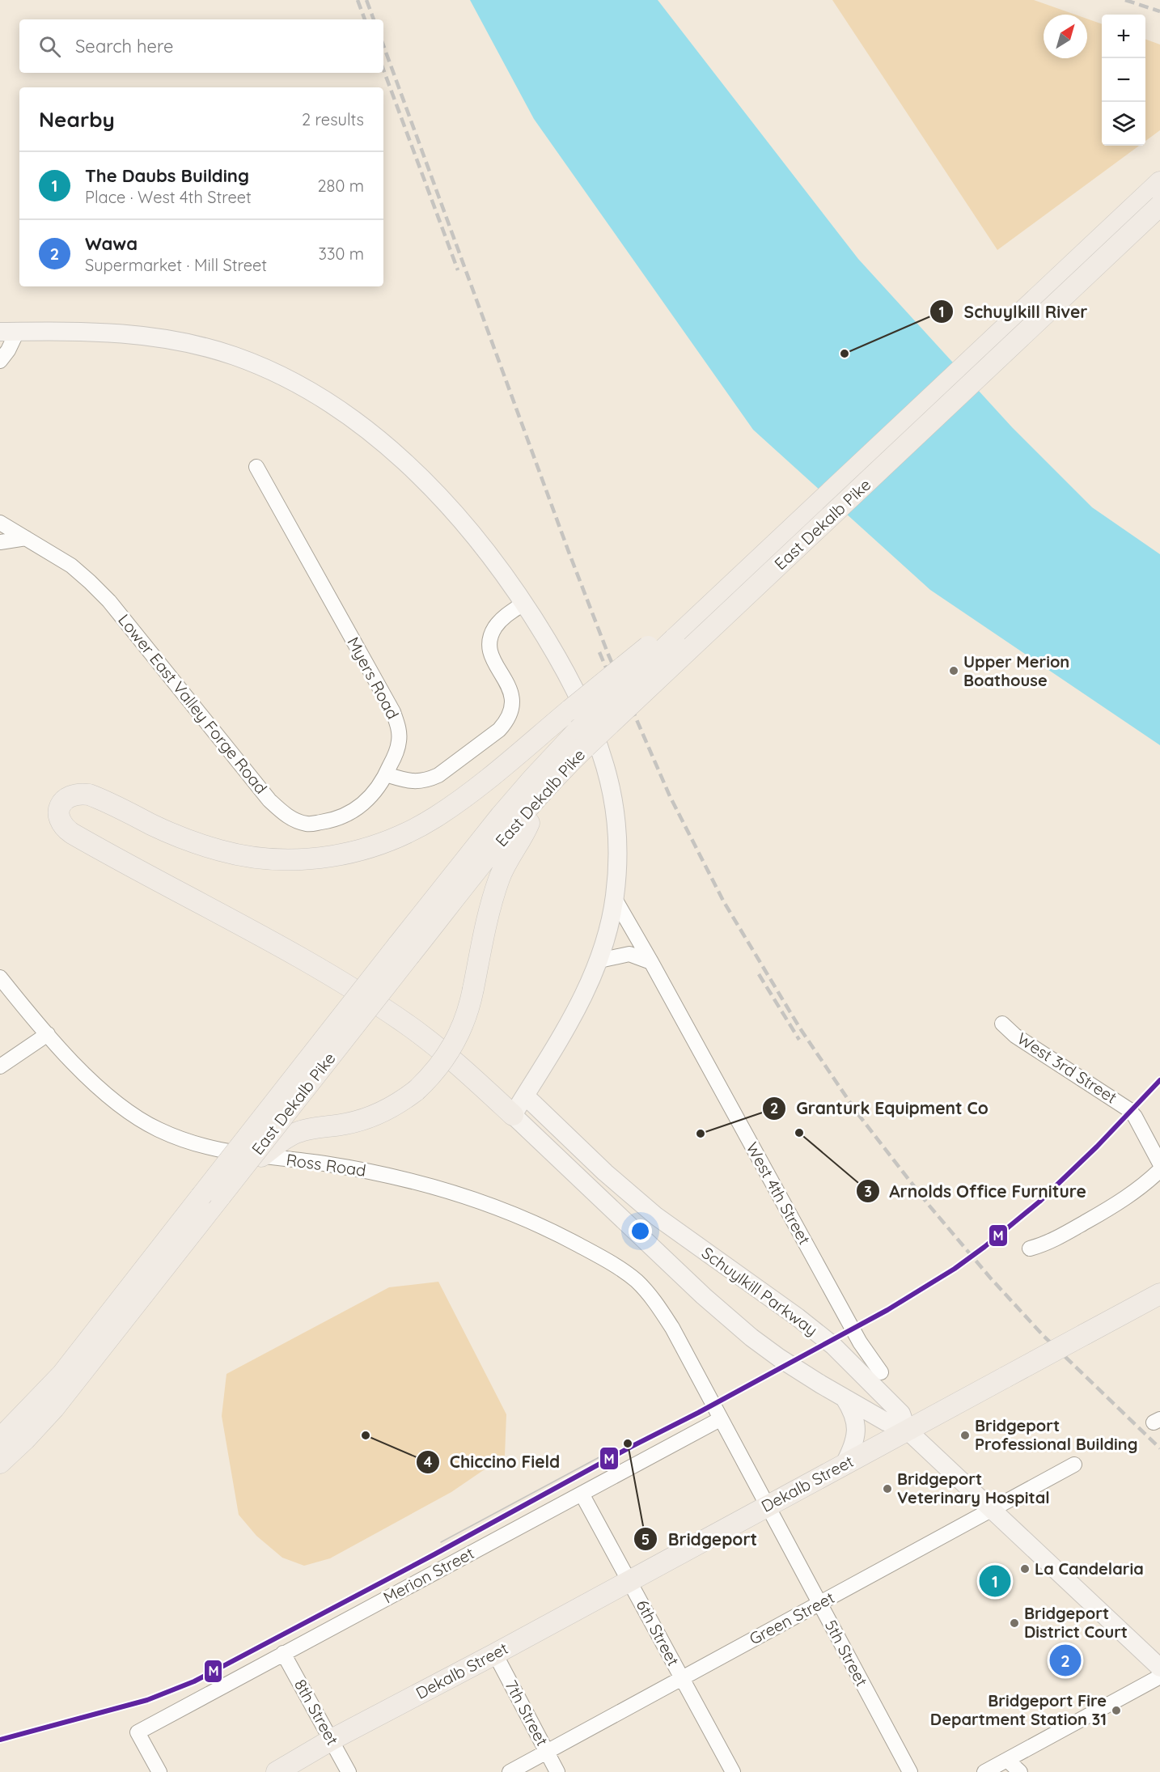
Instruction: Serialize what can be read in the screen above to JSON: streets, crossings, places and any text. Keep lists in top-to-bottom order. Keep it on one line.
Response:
{"streets":{"highway":["East Dekalb Pike","Dekalb Street"],"main road":["Schuylkill Parkway"],"street":["Myers Road","Lower East Valley Forge Road","West 3rd Street","Ross Road","West 4th Street","Merion Street","Green Street","6th Street","5th Street","8th Street","7th Street"]},"crossings":[["Myers Road","Lower East Valley Forge Road"],["Ross Road","5th Street"],["Schuylkill Parkway","Dekalb Street"],["Dekalb Street","6th Street"],["Dekalb Street","5th Street"],["Dekalb Street","8th Street"],["Dekalb Street","7th Street"],["Merion Street","6th Street"],["Merion Street","5th Street"],["Merion Street","8th Street"],["Green Street","6th Street"],["Green Street","5th Street"],["Green Street","7th Street"]],"places":["Schuylkill River","Upper Merion Boathouse","Arnolds Office Furniture","Granturk Equipment Co","Chiccino Field","Bridgeport Professional Building","Bridgeport","Bridgeport Veterinary Hospital","La Candelaria","Bridgeport District Court","Bridgeport Fire Department Station 31"],"lines":["transit line M"],"north":"top right","page":{"map_buttons":["+","−"],"search":"Search here","heading":["Nearby","2 results"],"list":[{"mark":"1","name":"The Daubs Building","note":"Place · West 4th Street","value":"280 m"},{"mark":"2","name":"Wawa","note":"Supermarket · Mill Street","value":"330 m"}],"pins":["1","2"]}}
